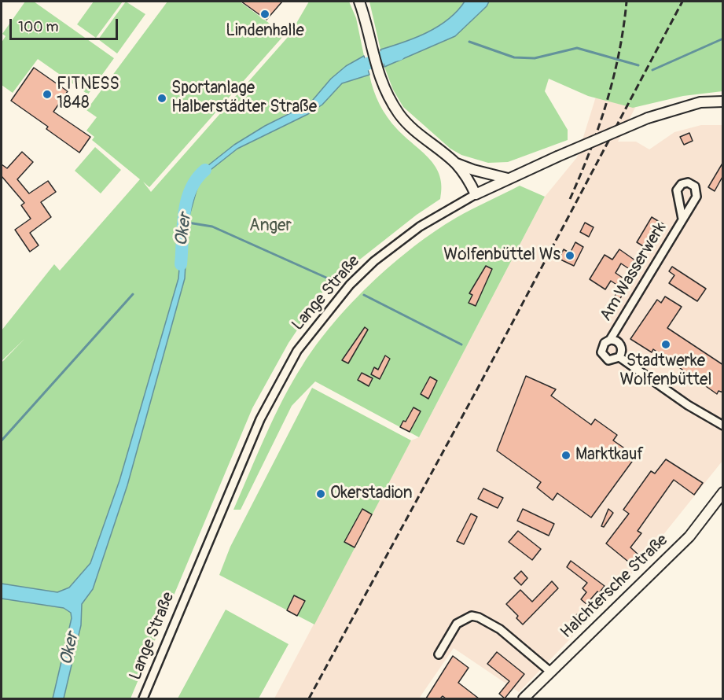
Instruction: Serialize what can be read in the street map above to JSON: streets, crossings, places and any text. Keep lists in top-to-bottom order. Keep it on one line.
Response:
{"streets":{"main road":["Lange Straße","Halchtersche Straße"],"street":["Am Wasserwerk"]},"water":["Oker"],"parks":["Anger"],"places":["Lindenhalle","FITNESS 1848","Sportanlage Halberstädter Straße","Wolfenbüttel Ws","Stadtwerke Wolfenbüttel","Marktkauf","Okerstadion"],"scale_bar":"100 m"}
